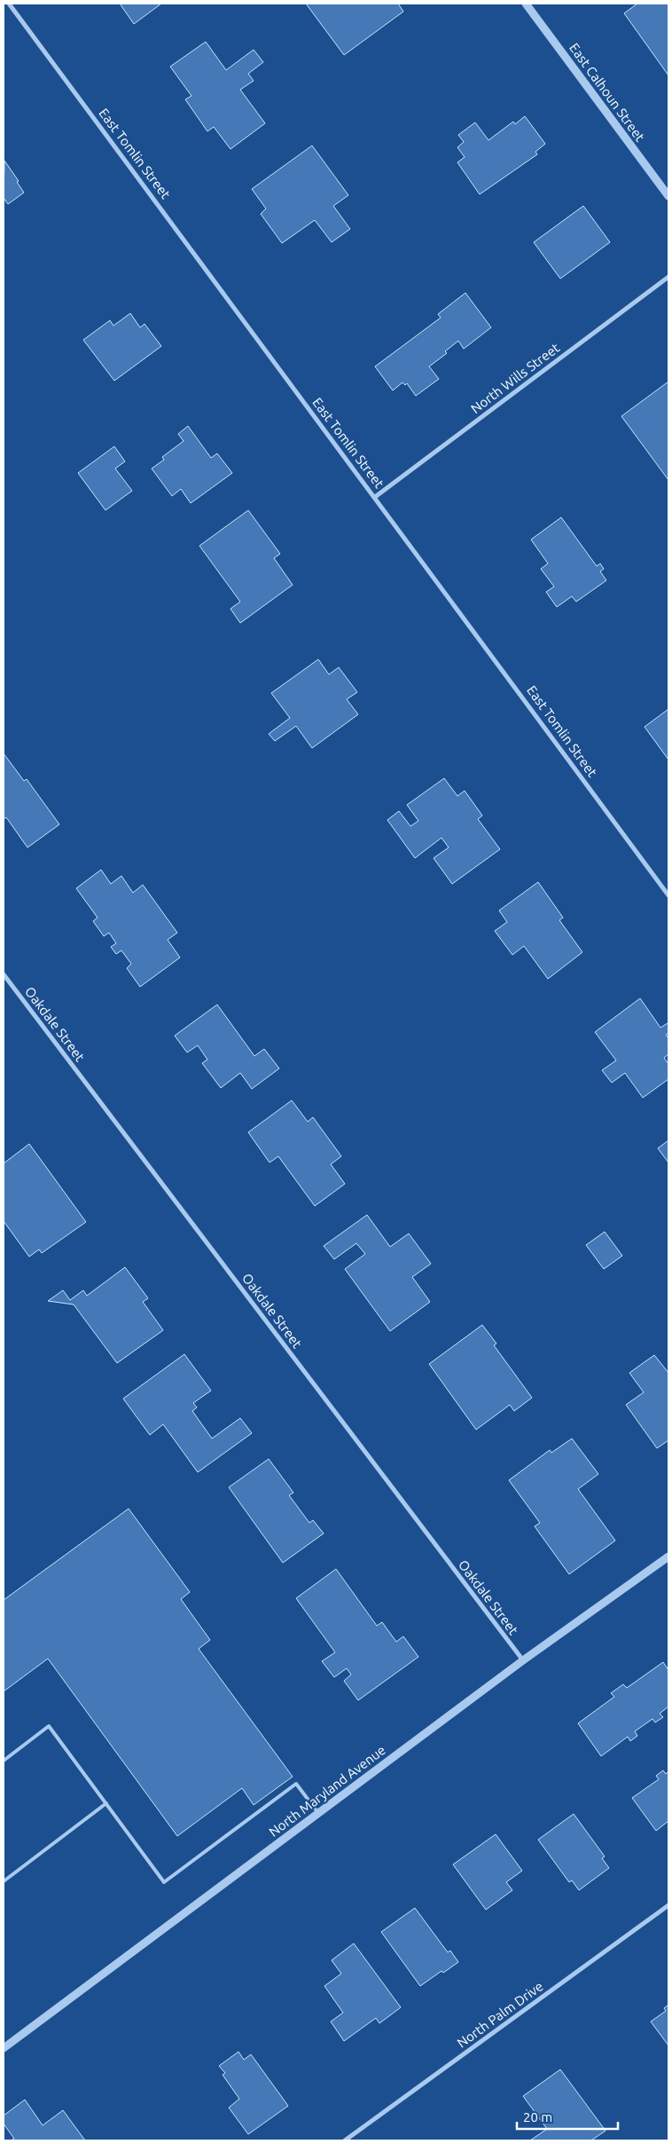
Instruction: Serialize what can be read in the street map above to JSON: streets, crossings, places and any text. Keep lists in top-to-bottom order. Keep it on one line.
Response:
{"streets":{"street":["East Calhoun Street","East Tomlin Street","North Wills Street","Oakdale Street","North Maryland Avenue","North Palm Drive"]},"crossings":[["East Tomlin Street","North Wills Street"],["Oakdale Street","North Maryland Avenue"]],"scale_bar":"20 m"}
